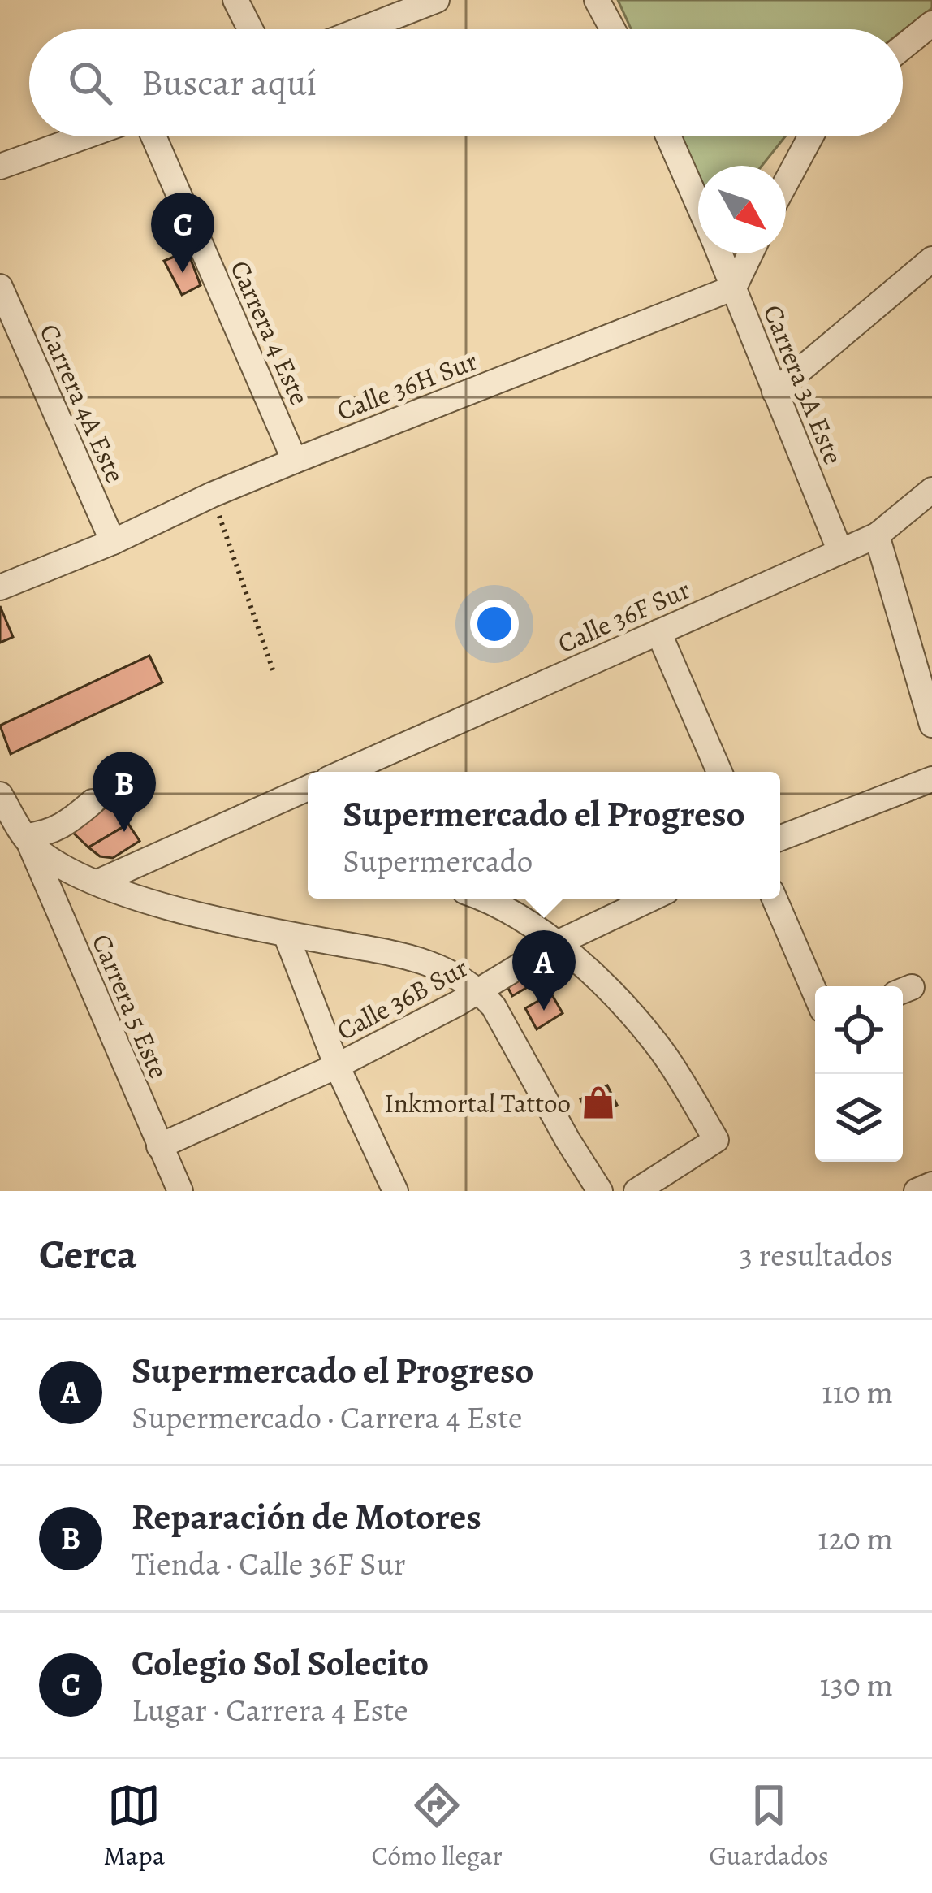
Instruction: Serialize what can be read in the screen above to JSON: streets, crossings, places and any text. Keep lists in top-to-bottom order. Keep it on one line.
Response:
{"streets":{"street":["Carrera 4 Este","Carrera 3A Este","Calle 36H Sur","Carrera 4A Este","Calle 36F Sur","Calle 36B Sur","Carrera 5 Este"]},"crossings":[["Carrera 4 Este","Calle 36H Sur"],["Carrera 3A Este","Calle 36H Sur"],["Carrera 3A Este","Calle 36F Sur"],["Calle 36H Sur","Carrera 4A Este"],["Calle 36B Sur","Carrera 5 Este"]],"places":{"shop":["Inkmortal Tattoo"]},"north":"bottom right","page":{"search":"Buscar aquí","pins":["C","B","A"],"popup":["Supermercado el Progreso","Supermercado"],"heading":["Cerca","3 resultados"],"list":[{"mark":"A","name":"Supermercado el Progreso","note":"Supermercado · Carrera 4 Este","value":"110 m"},{"mark":"B","name":"Reparación de Motores","note":"Tienda · Calle 36F Sur","value":"120 m"},{"mark":"C","name":"Colegio Sol Solecito","note":"Lugar · Carrera 4 Este","value":"130 m"}],"nav":["Mapa","Cómo llegar","Guardados"]}}
